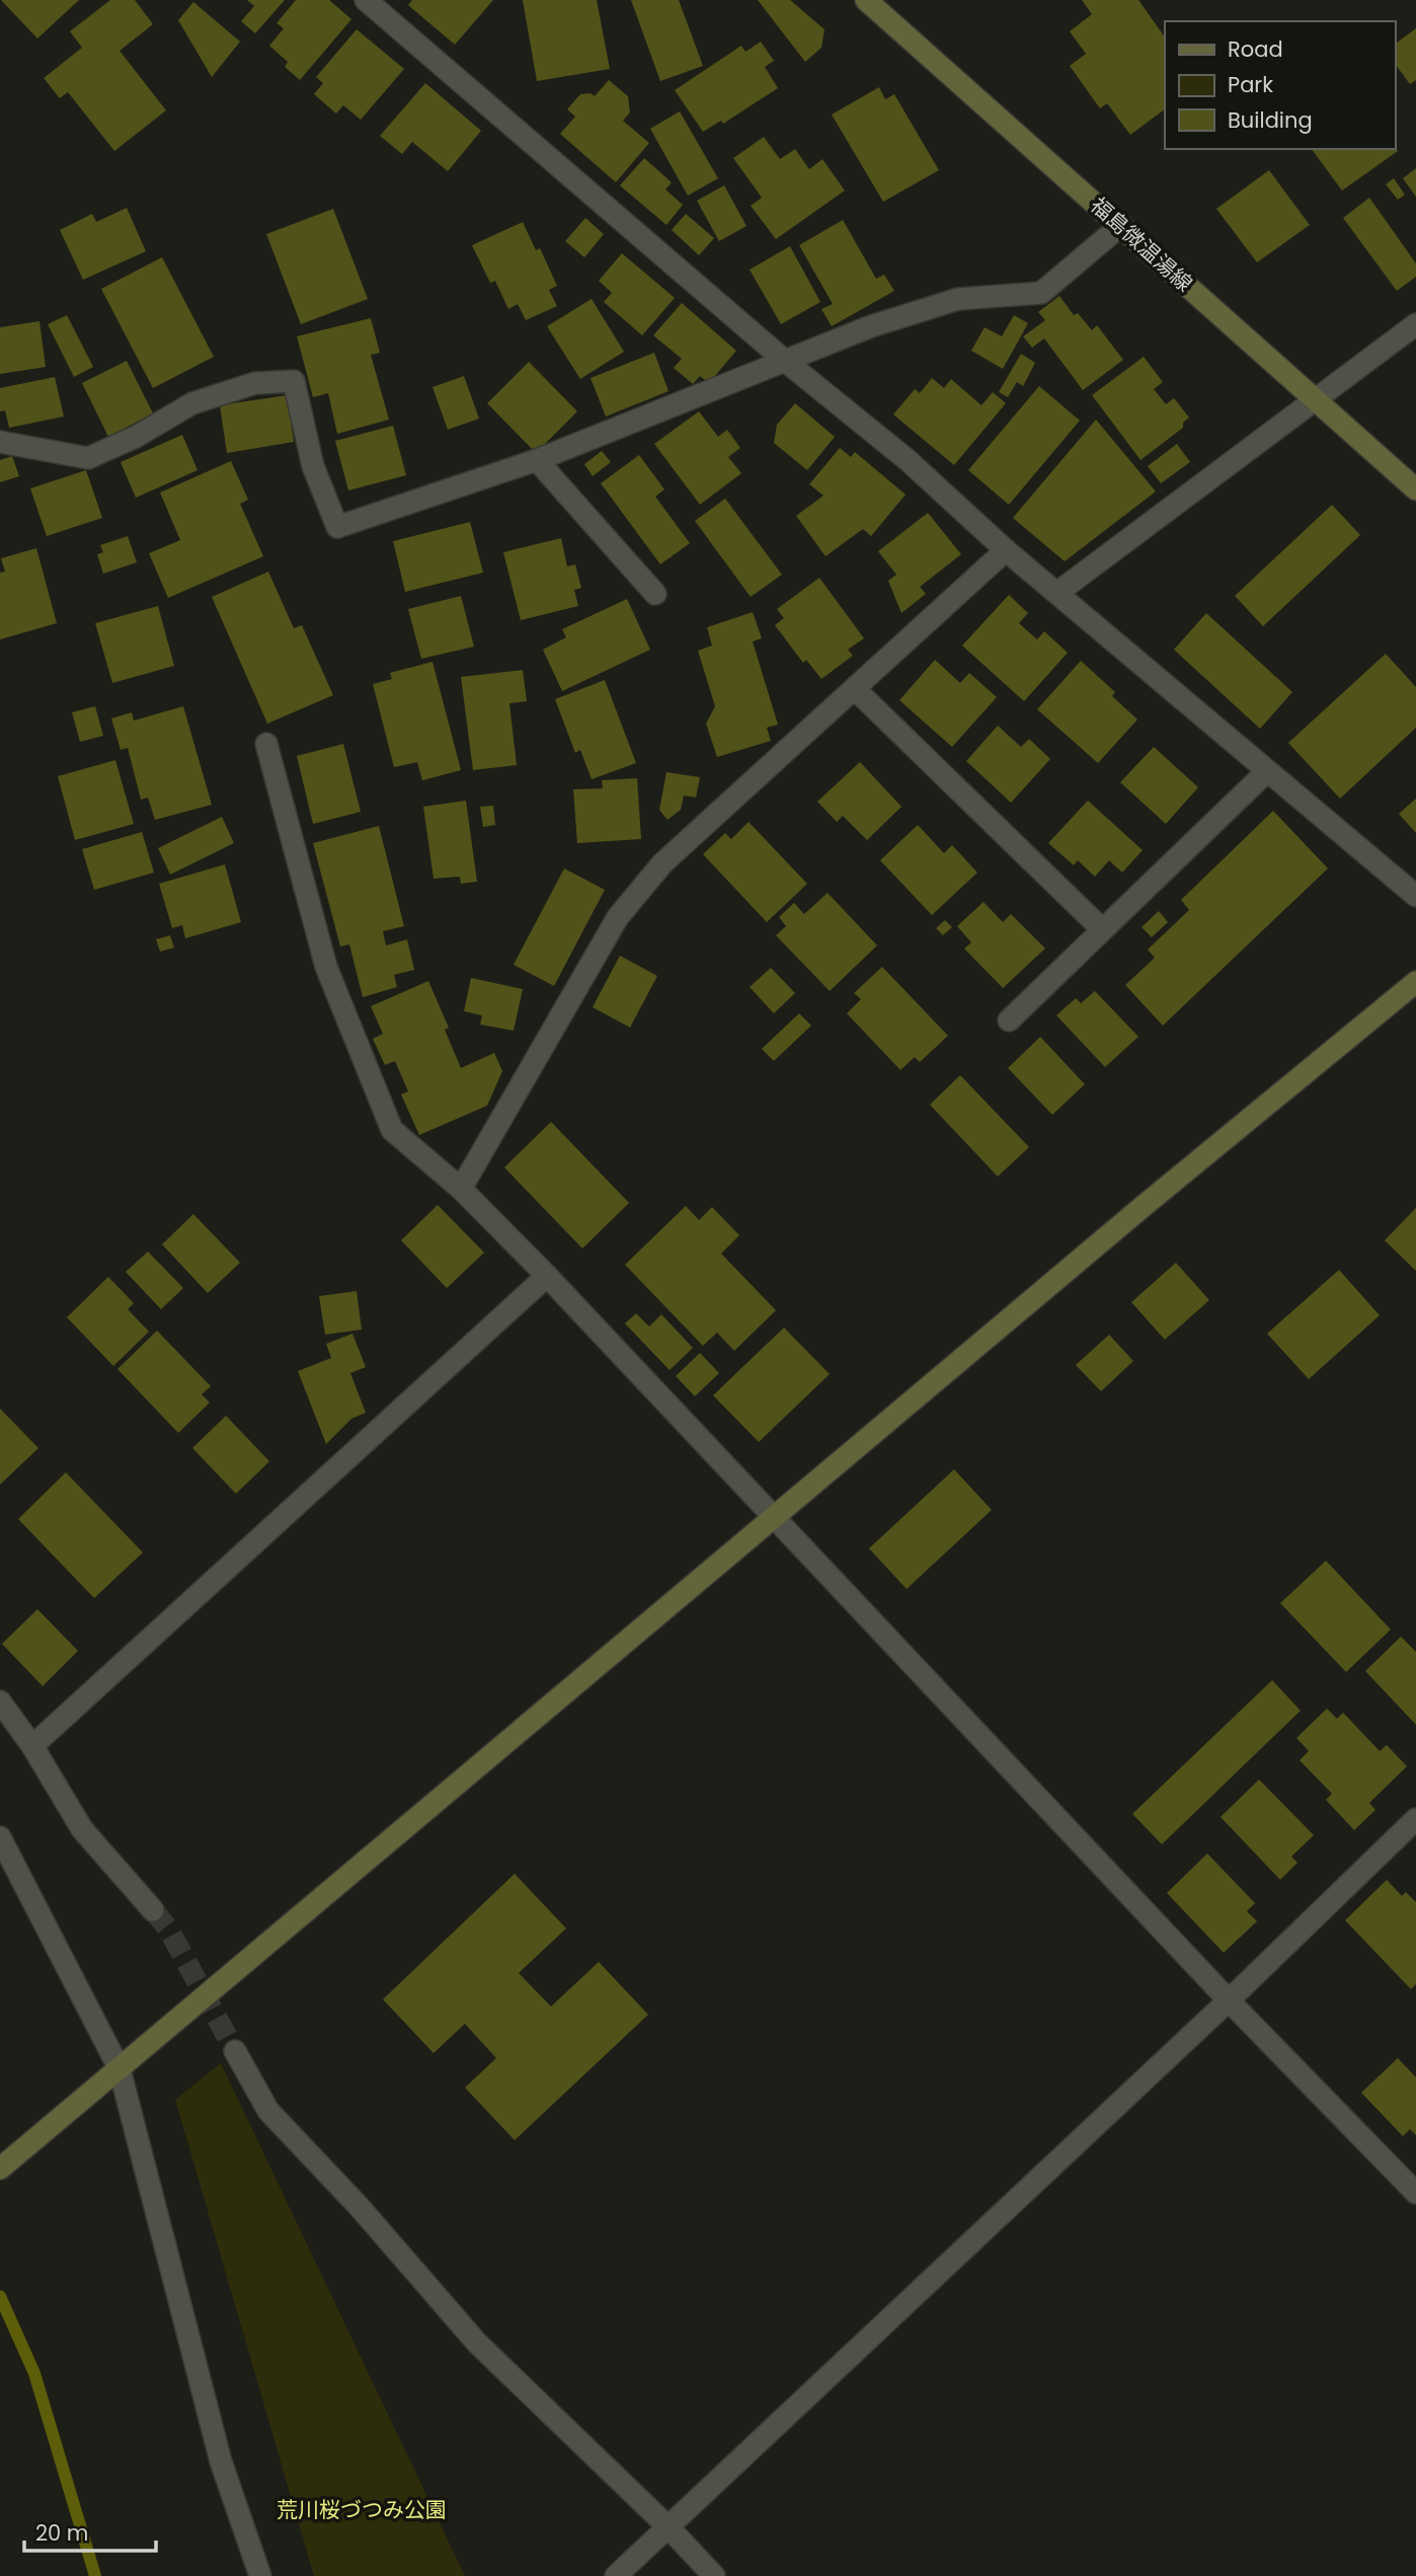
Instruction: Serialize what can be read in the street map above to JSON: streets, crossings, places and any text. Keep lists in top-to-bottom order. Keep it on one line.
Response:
{"streets":{"street":["福島微温湯線"]},"parks":["荒川桜づつみ公園"],"legend":["Road","Park","Building"],"scale_bar":"20 m"}
